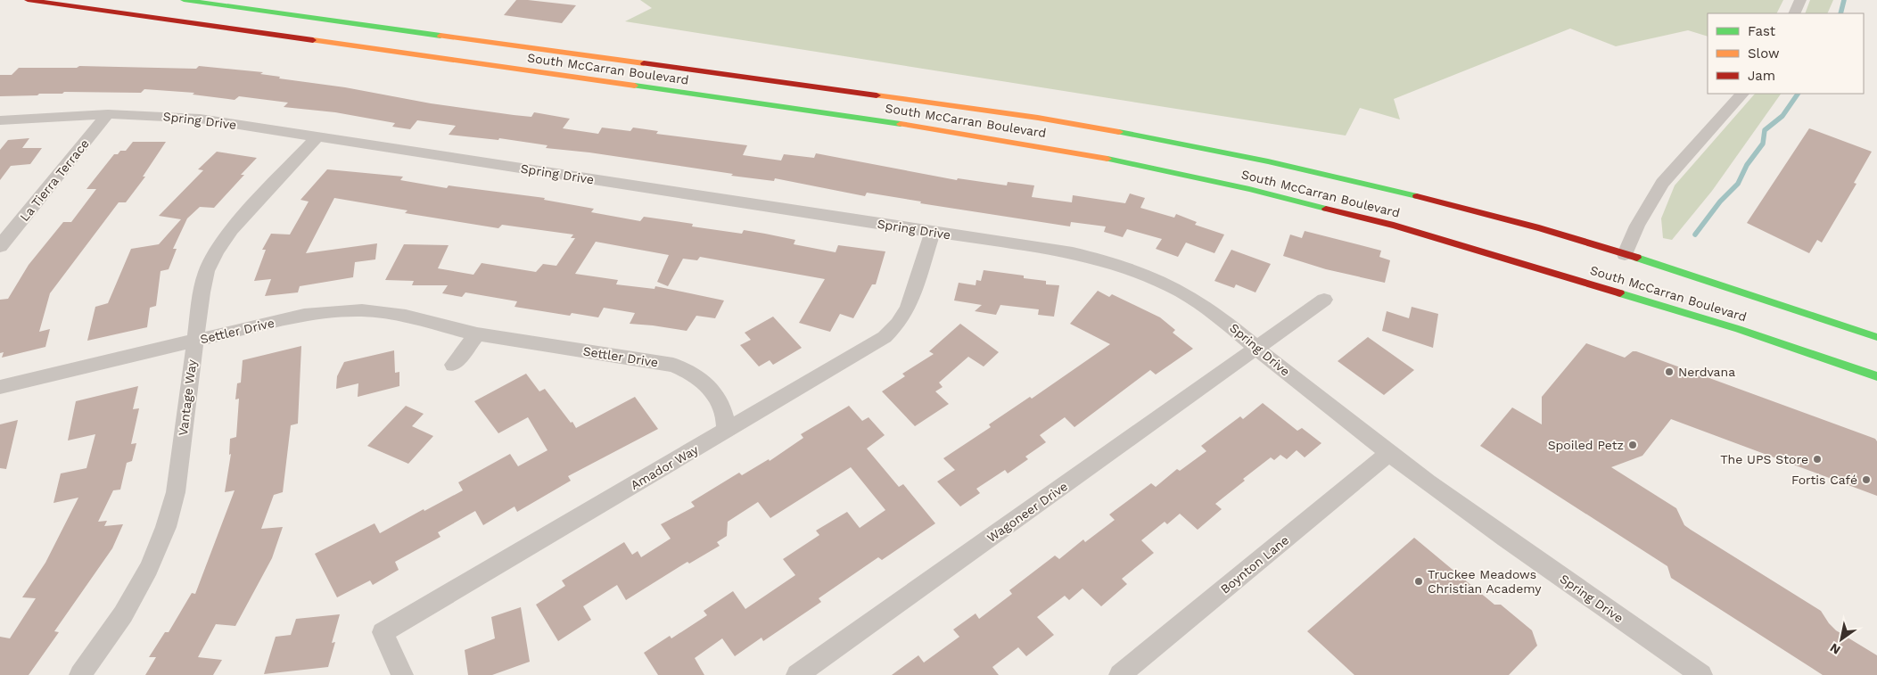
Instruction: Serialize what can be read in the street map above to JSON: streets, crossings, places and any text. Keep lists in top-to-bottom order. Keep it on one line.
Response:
{"streets":{"main road":["South McCarran Boulevard"],"street":["Spring Drive","La Tierra Terrace","Settler Drive","Vantage Way","Amador Way","Wagoneer Drive","Boynton Lane"]},"crossings":[["Spring Drive","La Tierra Terrace"],["Spring Drive","Vantage Way"],["Spring Drive","Amador Way"],["Spring Drive","Wagoneer Drive"],["Spring Drive","Boynton Lane"],["Settler Drive","Vantage Way"],["Settler Drive","Amador Way"]],"places":["Nerdvana","Spoiled Petz","The UPS Store","Fortis Café","Truckee Meadows Christian Academy"],"legend":["Fast","Slow","Jam"],"north":"bottom left"}
